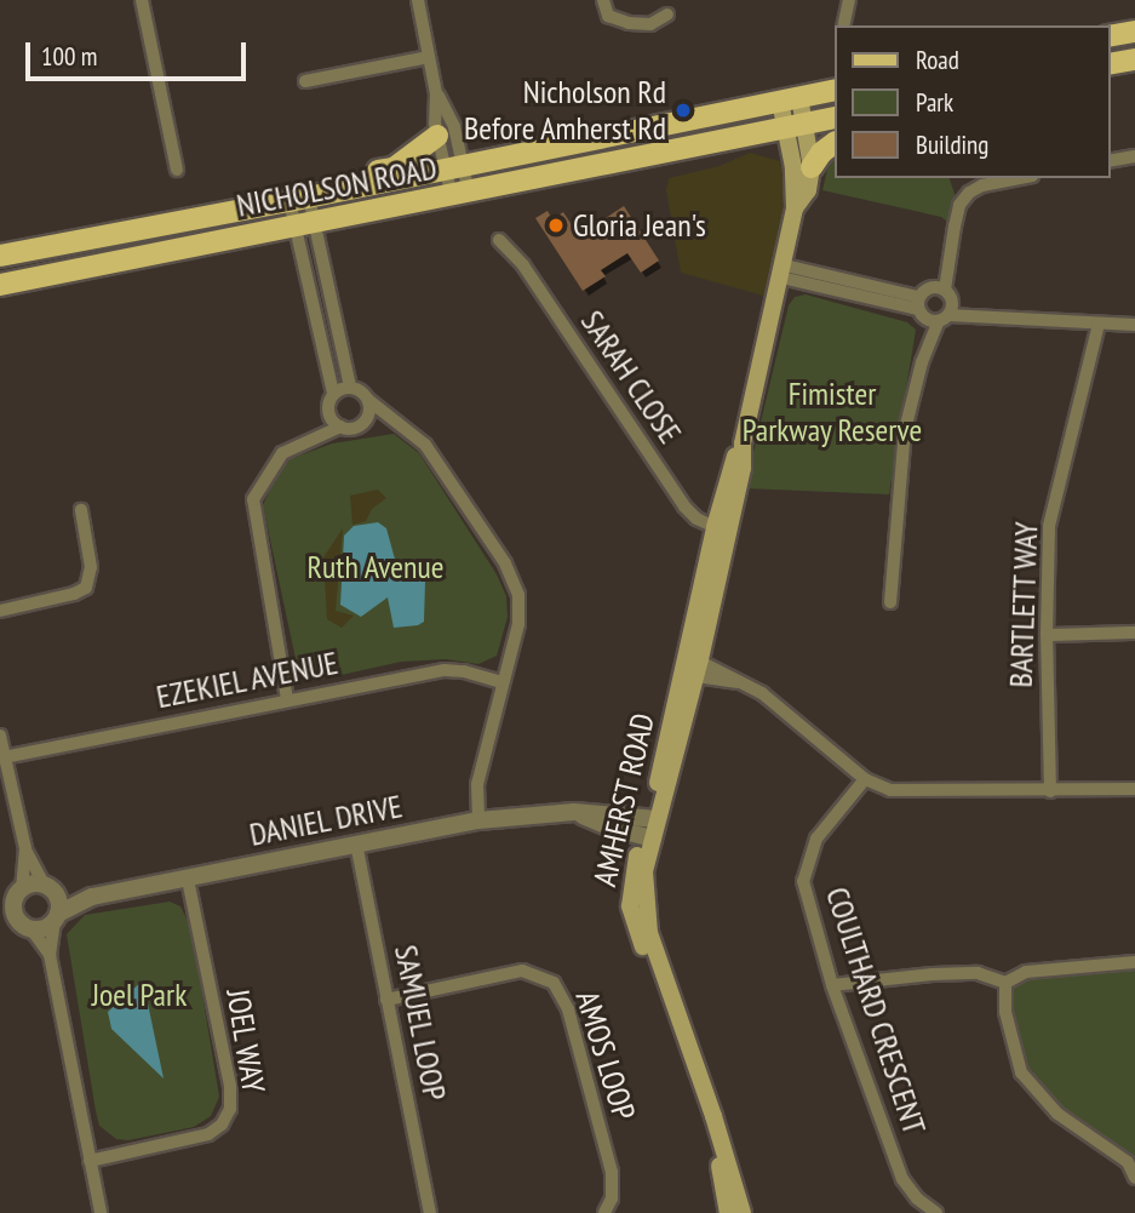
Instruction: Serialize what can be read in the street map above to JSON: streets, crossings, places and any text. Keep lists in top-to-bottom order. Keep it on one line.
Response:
{"streets":{"main road":["NICHOLSON ROAD","AMHERST ROAD"],"street":["SARAH CLOSE","BARTLETT WAY","EZEKIEL AVENUE","DANIEL DRIVE","COULTHARD CRESCENT","SAMUEL LOOP","JOEL WAY","AMOS LOOP"]},"crossings":[["NICHOLSON ROAD","AMHERST ROAD"],["SARAH CLOSE","AMHERST ROAD"],["AMHERST ROAD","DANIEL DRIVE"],["DANIEL DRIVE","SAMUEL LOOP"],["DANIEL DRIVE","JOEL WAY"],["SAMUEL LOOP","AMOS LOOP"]],"parks":["Fimister Parkway Reserve","Ruth Avenue","Joel Park"],"places":["Nicholson Rd Before Amherst Rd","Gloria Jean's"],"legend":["Road","Park","Building"],"scale_bar":"100 m"}
